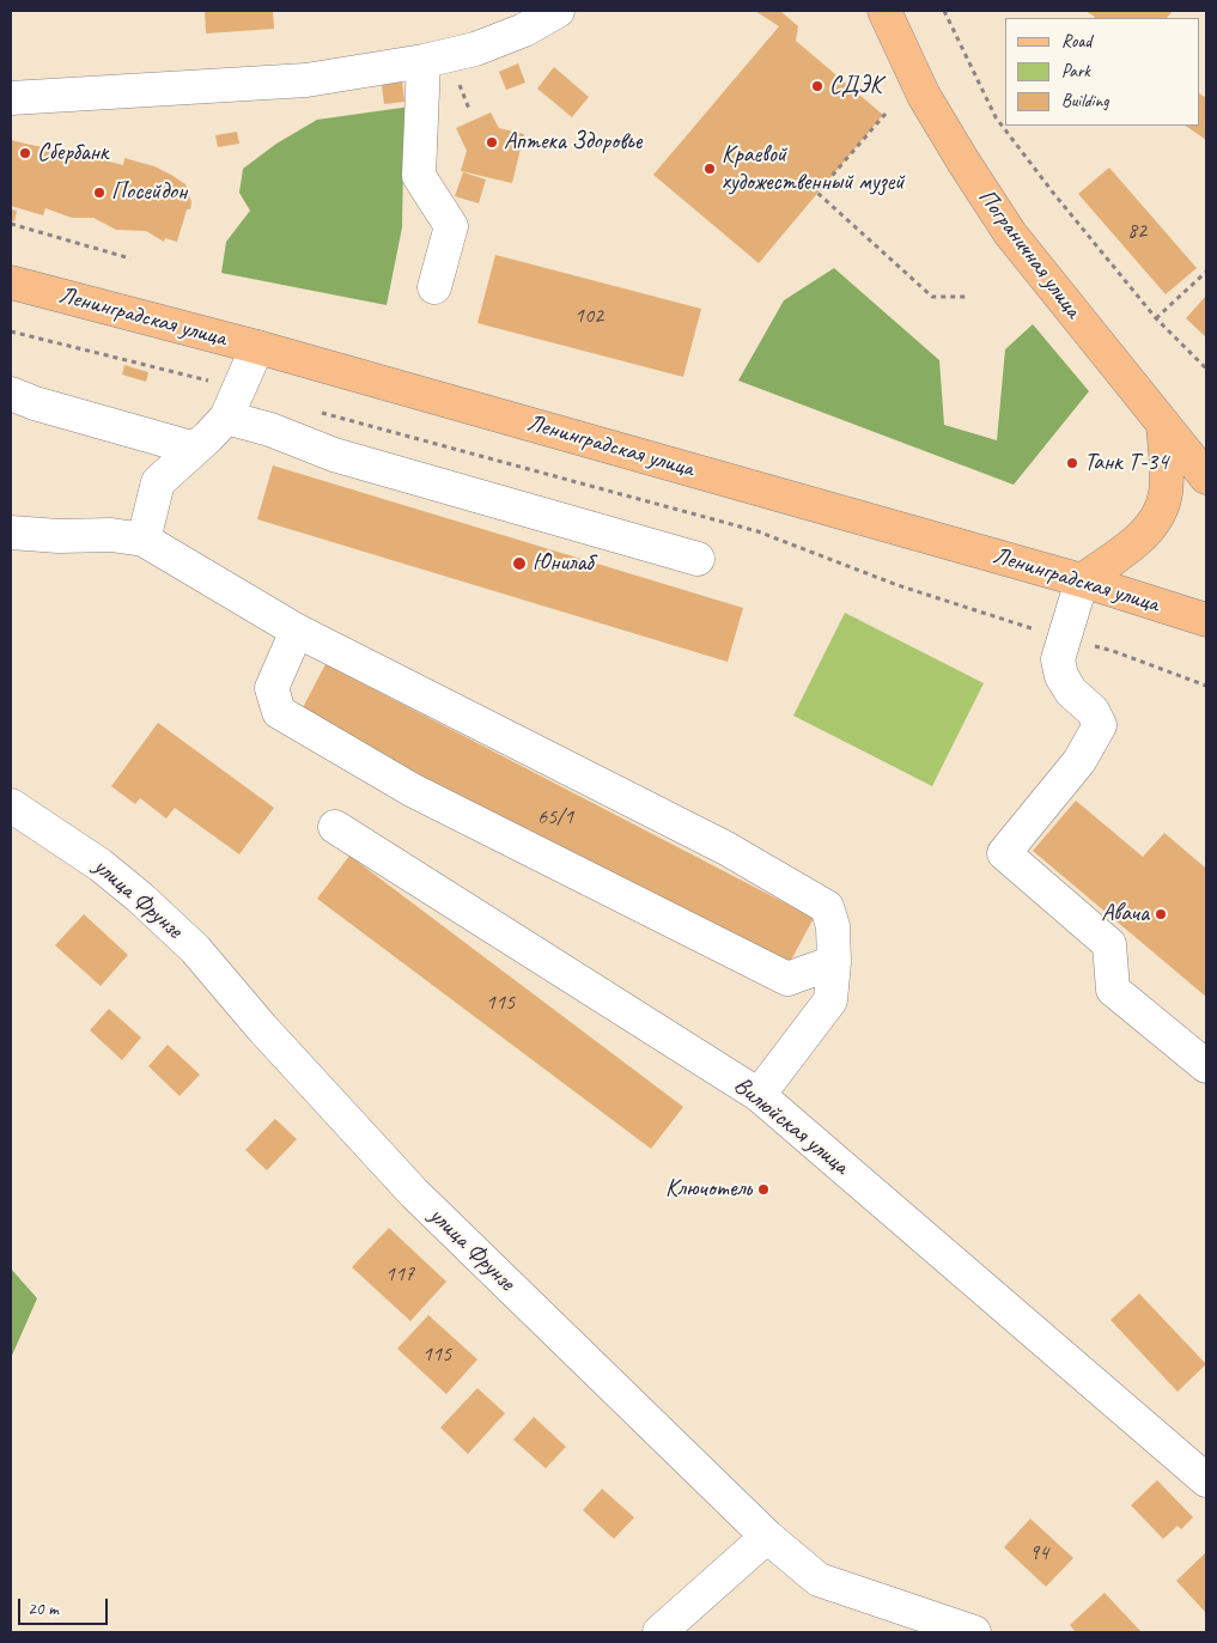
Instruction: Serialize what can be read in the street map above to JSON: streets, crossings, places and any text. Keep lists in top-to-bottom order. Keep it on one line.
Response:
{"streets":{"main road":["Пограничная улица","Ленинградская улица"],"street":["улица Фрунзе","Вилюйская улица"]},"places":["СДЭК","Аптека Здоровье","Сбербанк","Краевой художественный музей","Посейдон","Танк Т-34","Юнилаб","Авача","Ключотель"],"house_numbers":["82","102","65/1","115","117","115","94"],"legend":["Road","Park","Building"],"scale_bar":"20 m"}
